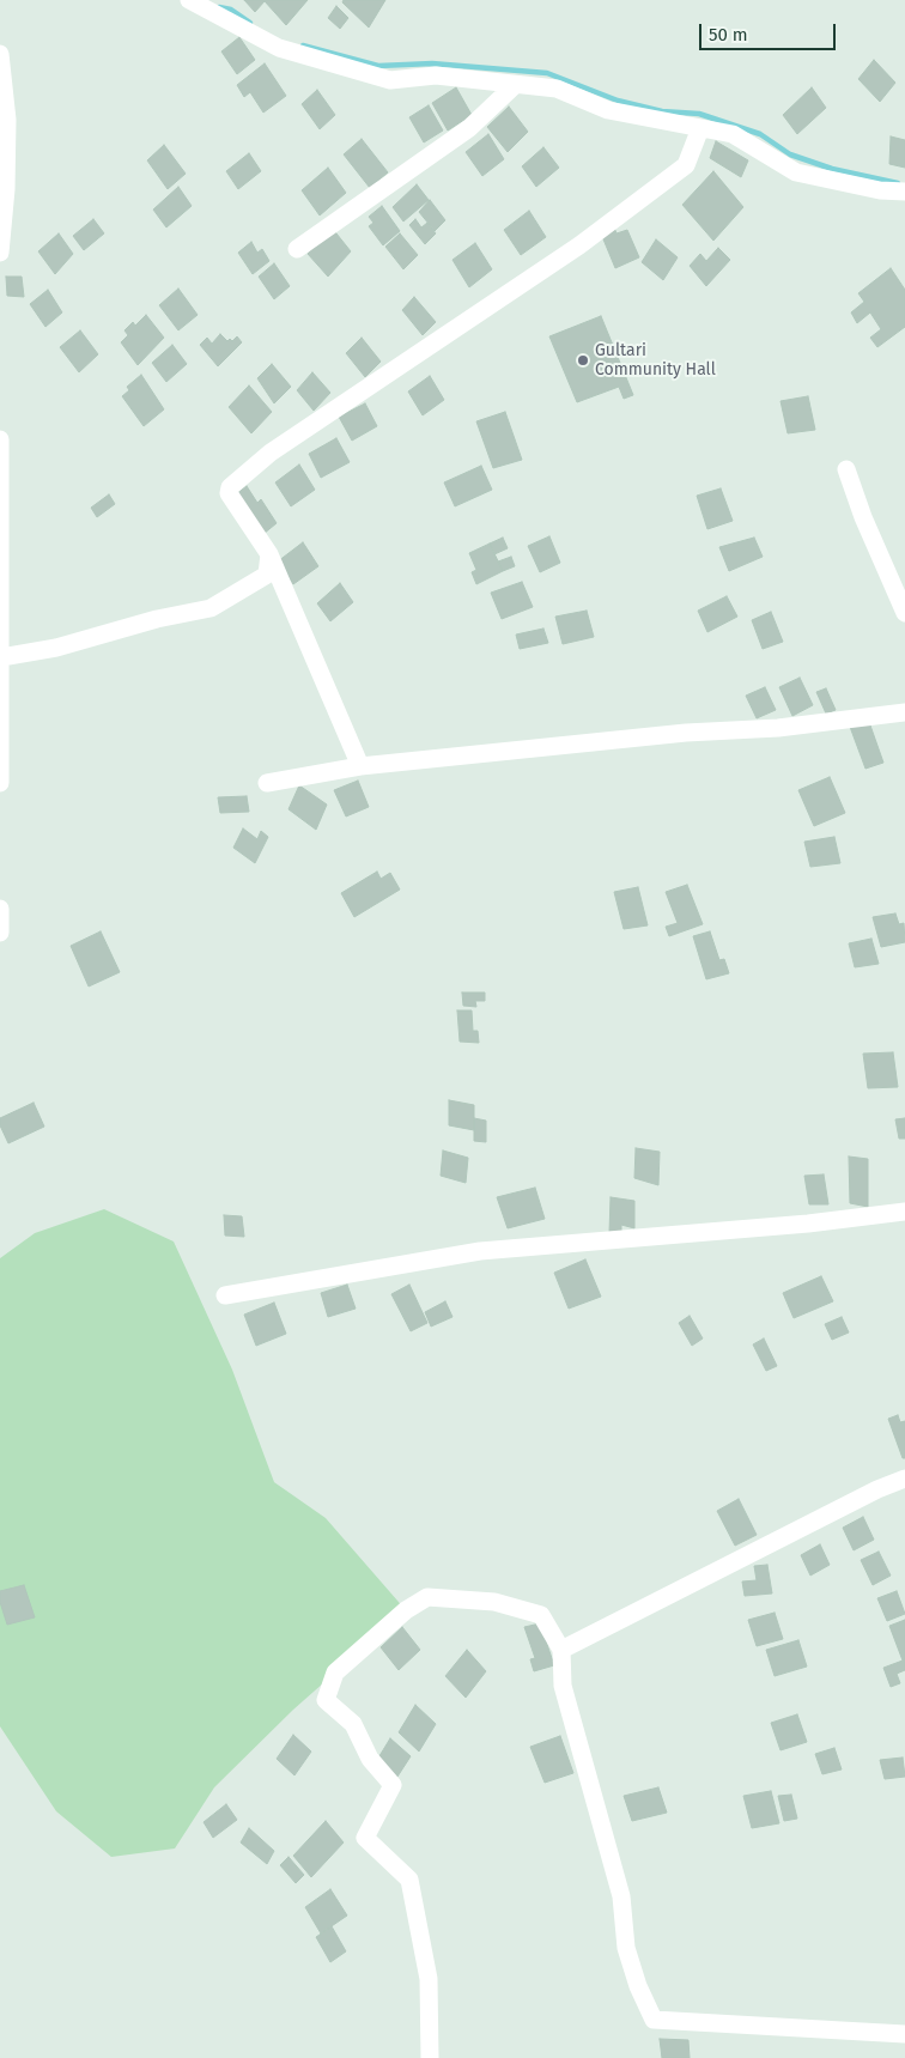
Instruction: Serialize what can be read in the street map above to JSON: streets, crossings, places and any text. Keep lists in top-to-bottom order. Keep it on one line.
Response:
{"places":["Gultari Community Hall"],"scale_bar":"50 m"}
